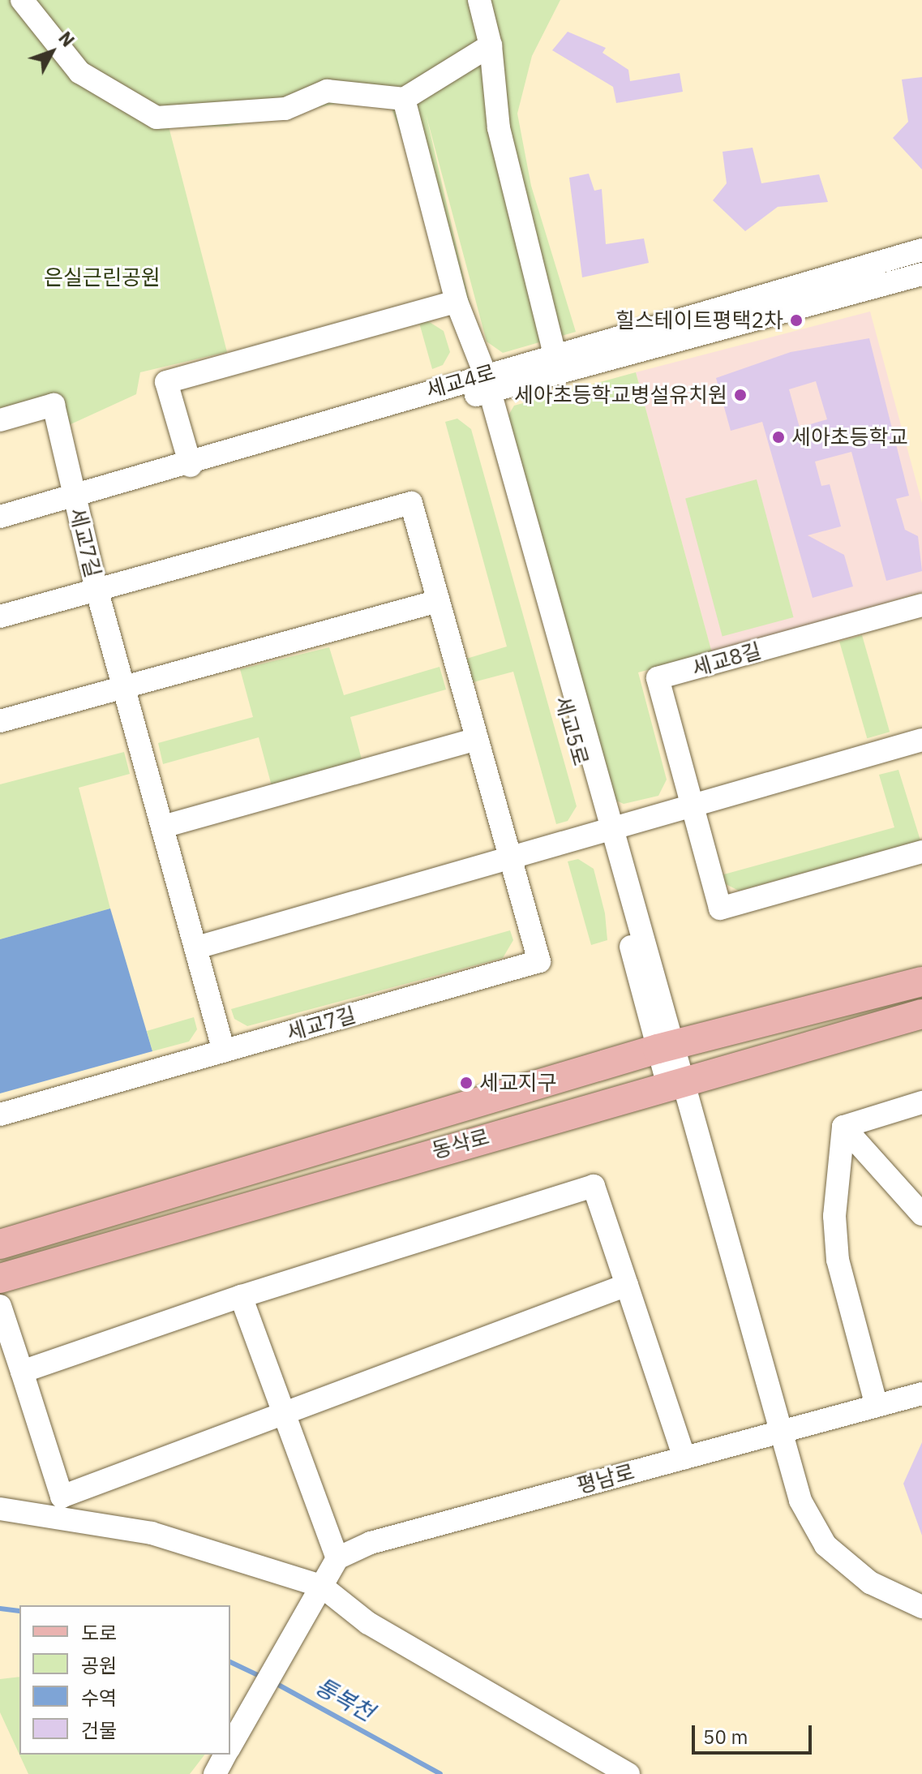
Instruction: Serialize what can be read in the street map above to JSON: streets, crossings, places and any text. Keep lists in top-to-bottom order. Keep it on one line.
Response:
{"streets":{"main road":["동삭로"],"street":["세교4로","세교7길","세교8길","세교5로","평남로"]},"crossings":[["세교4로","세교7길"],["세교4로","세교5로"],["세교5로","동삭로"],["세교5로","평남로"]],"water":["통복천"],"parks":["은실근린공원"],"places":["힐스테이트평택2차","세아초등학교병설유치원","세아초등학교","세교지구"],"legend":["도로","공원","수역","건물"],"scale_bar":"50 m","north":"top right"}
